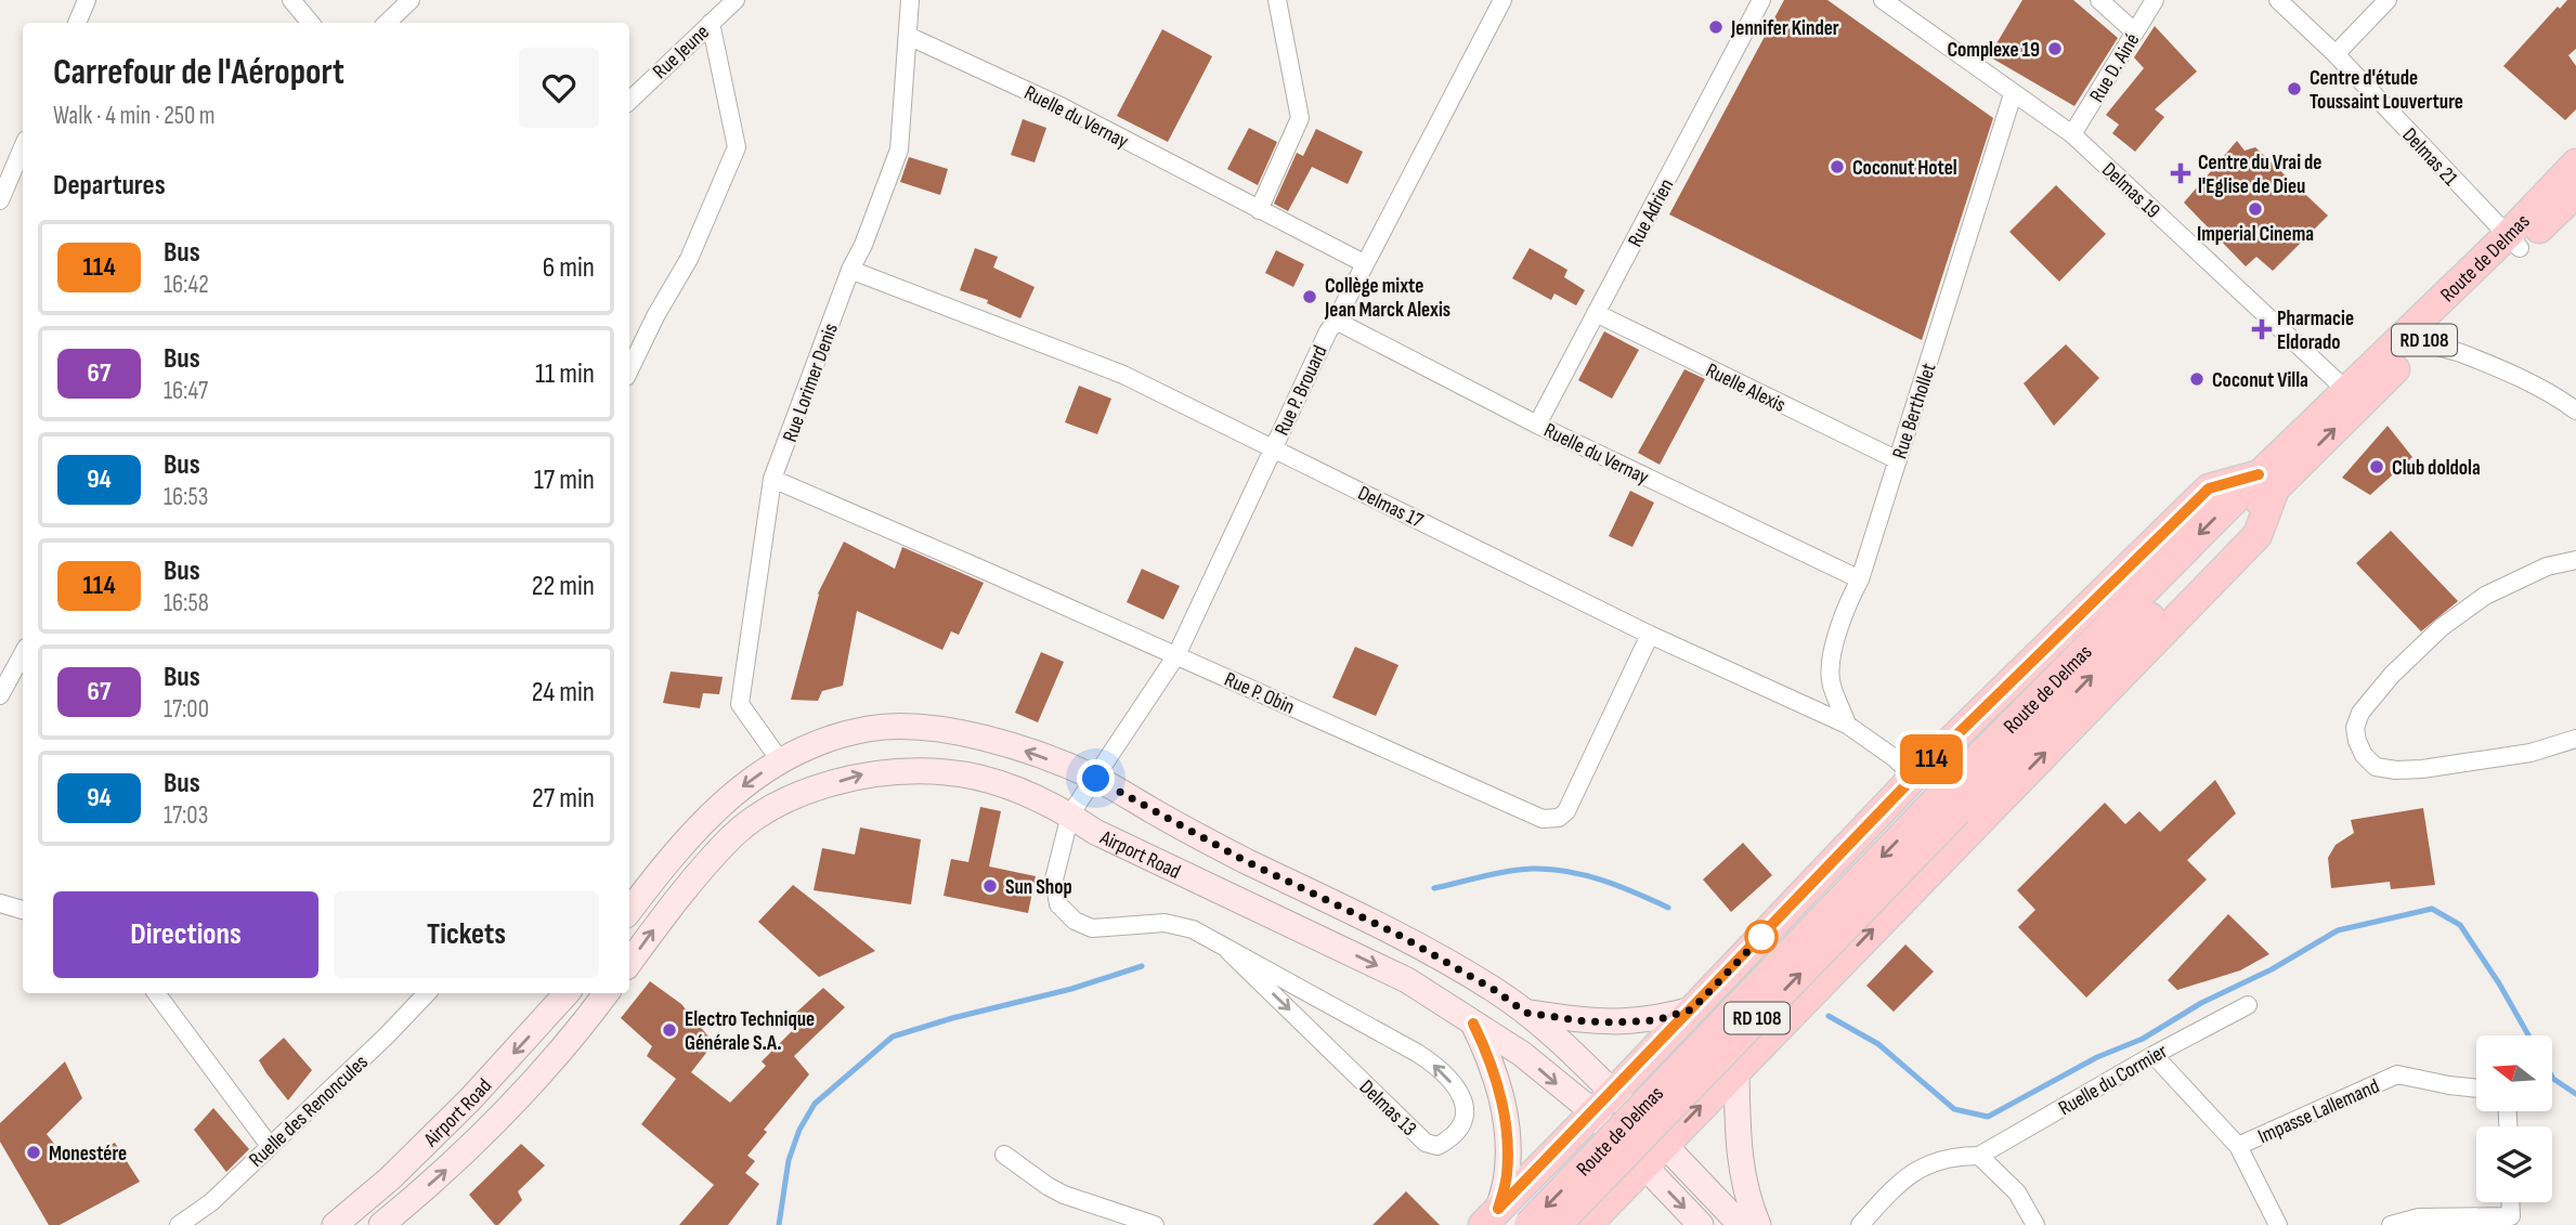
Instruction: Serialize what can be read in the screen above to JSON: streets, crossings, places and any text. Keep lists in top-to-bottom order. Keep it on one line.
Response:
{"streets":{"main road":["Route de Delmas","RD 108","Airport Road"],"street":["Rue Jeune","Rue D. Ainé","Ruelle du Vernay","Delmas 21","Delmas 19","Rue Adrien","Rue Lorimer Denis","Ruelle Alexis","Rue P. Brouard","Rue Berthollet","Delmas 17","Rue P. Obin","Ruelle du Cormier","Delmas 13","Ruelle des Renoncules","Impasse Lallemand"]},"crossings":[["Rue D. Ainé","Delmas 19"],["Ruelle du Vernay","Rue Adrien"],["Ruelle du Vernay","Rue Lorimer Denis"],["Ruelle du Vernay","Rue P. Brouard"],["Ruelle du Vernay","Rue Berthollet"],["Delmas 21","Route de Delmas"],["Delmas 19","Route de Delmas"],["Delmas 19","Rue Berthollet"],["Rue Adrien","Ruelle Alexis"],["Rue Lorimer Denis","Delmas 17"],["Rue Lorimer Denis","Rue P. Obin"],["Rue Lorimer Denis","Airport Road"],["Ruelle Alexis","Rue Berthollet"],["Rue P. Brouard","Delmas 17"],["Rue P. Brouard","Rue P. Obin"],["Rue P. Brouard","Airport Road"],["Rue P. Brouard","Delmas 13"],["Rue Berthollet","Delmas 17"],["Delmas 17","Rue P. Obin"],["Airport Road","Delmas 13"]],"places":{"other":["Jennifer Kinder","Complexe 19","Centre d'étude Toussaint Louverture","Coconut Hotel","Imperial Cinema","Collège mixte Jean Marck Alexis","Coconut Villa","Club doldola","Sun Shop","Electro Technique Générale S.A.","Monestére"],"health":["Centre du Vrai de l'Eglise de Dieu","Pharmacie Eldorado"]},"lines":["bus line 114"],"north":"left","page":{"on_map":"114","heading":[["Carrefour de l'Aéroport","Walk · 4 min · 250 m"],"Departures"],"list":[{"mark":"114","name":"Bus","note":"16:42","value":"6 min"},{"mark":"67","name":"Bus","note":"16:47","value":"11 min"},{"mark":"94","name":"Bus","note":"16:53","value":"17 min"},{"mark":"114","name":"Bus","note":"16:58","value":"22 min"},{"mark":"67","name":"Bus","note":"17:00","value":"24 min"},{"mark":"94","name":"Bus","note":"17:03","value":"27 min"}],"buttons":["Directions","Tickets"]}}
